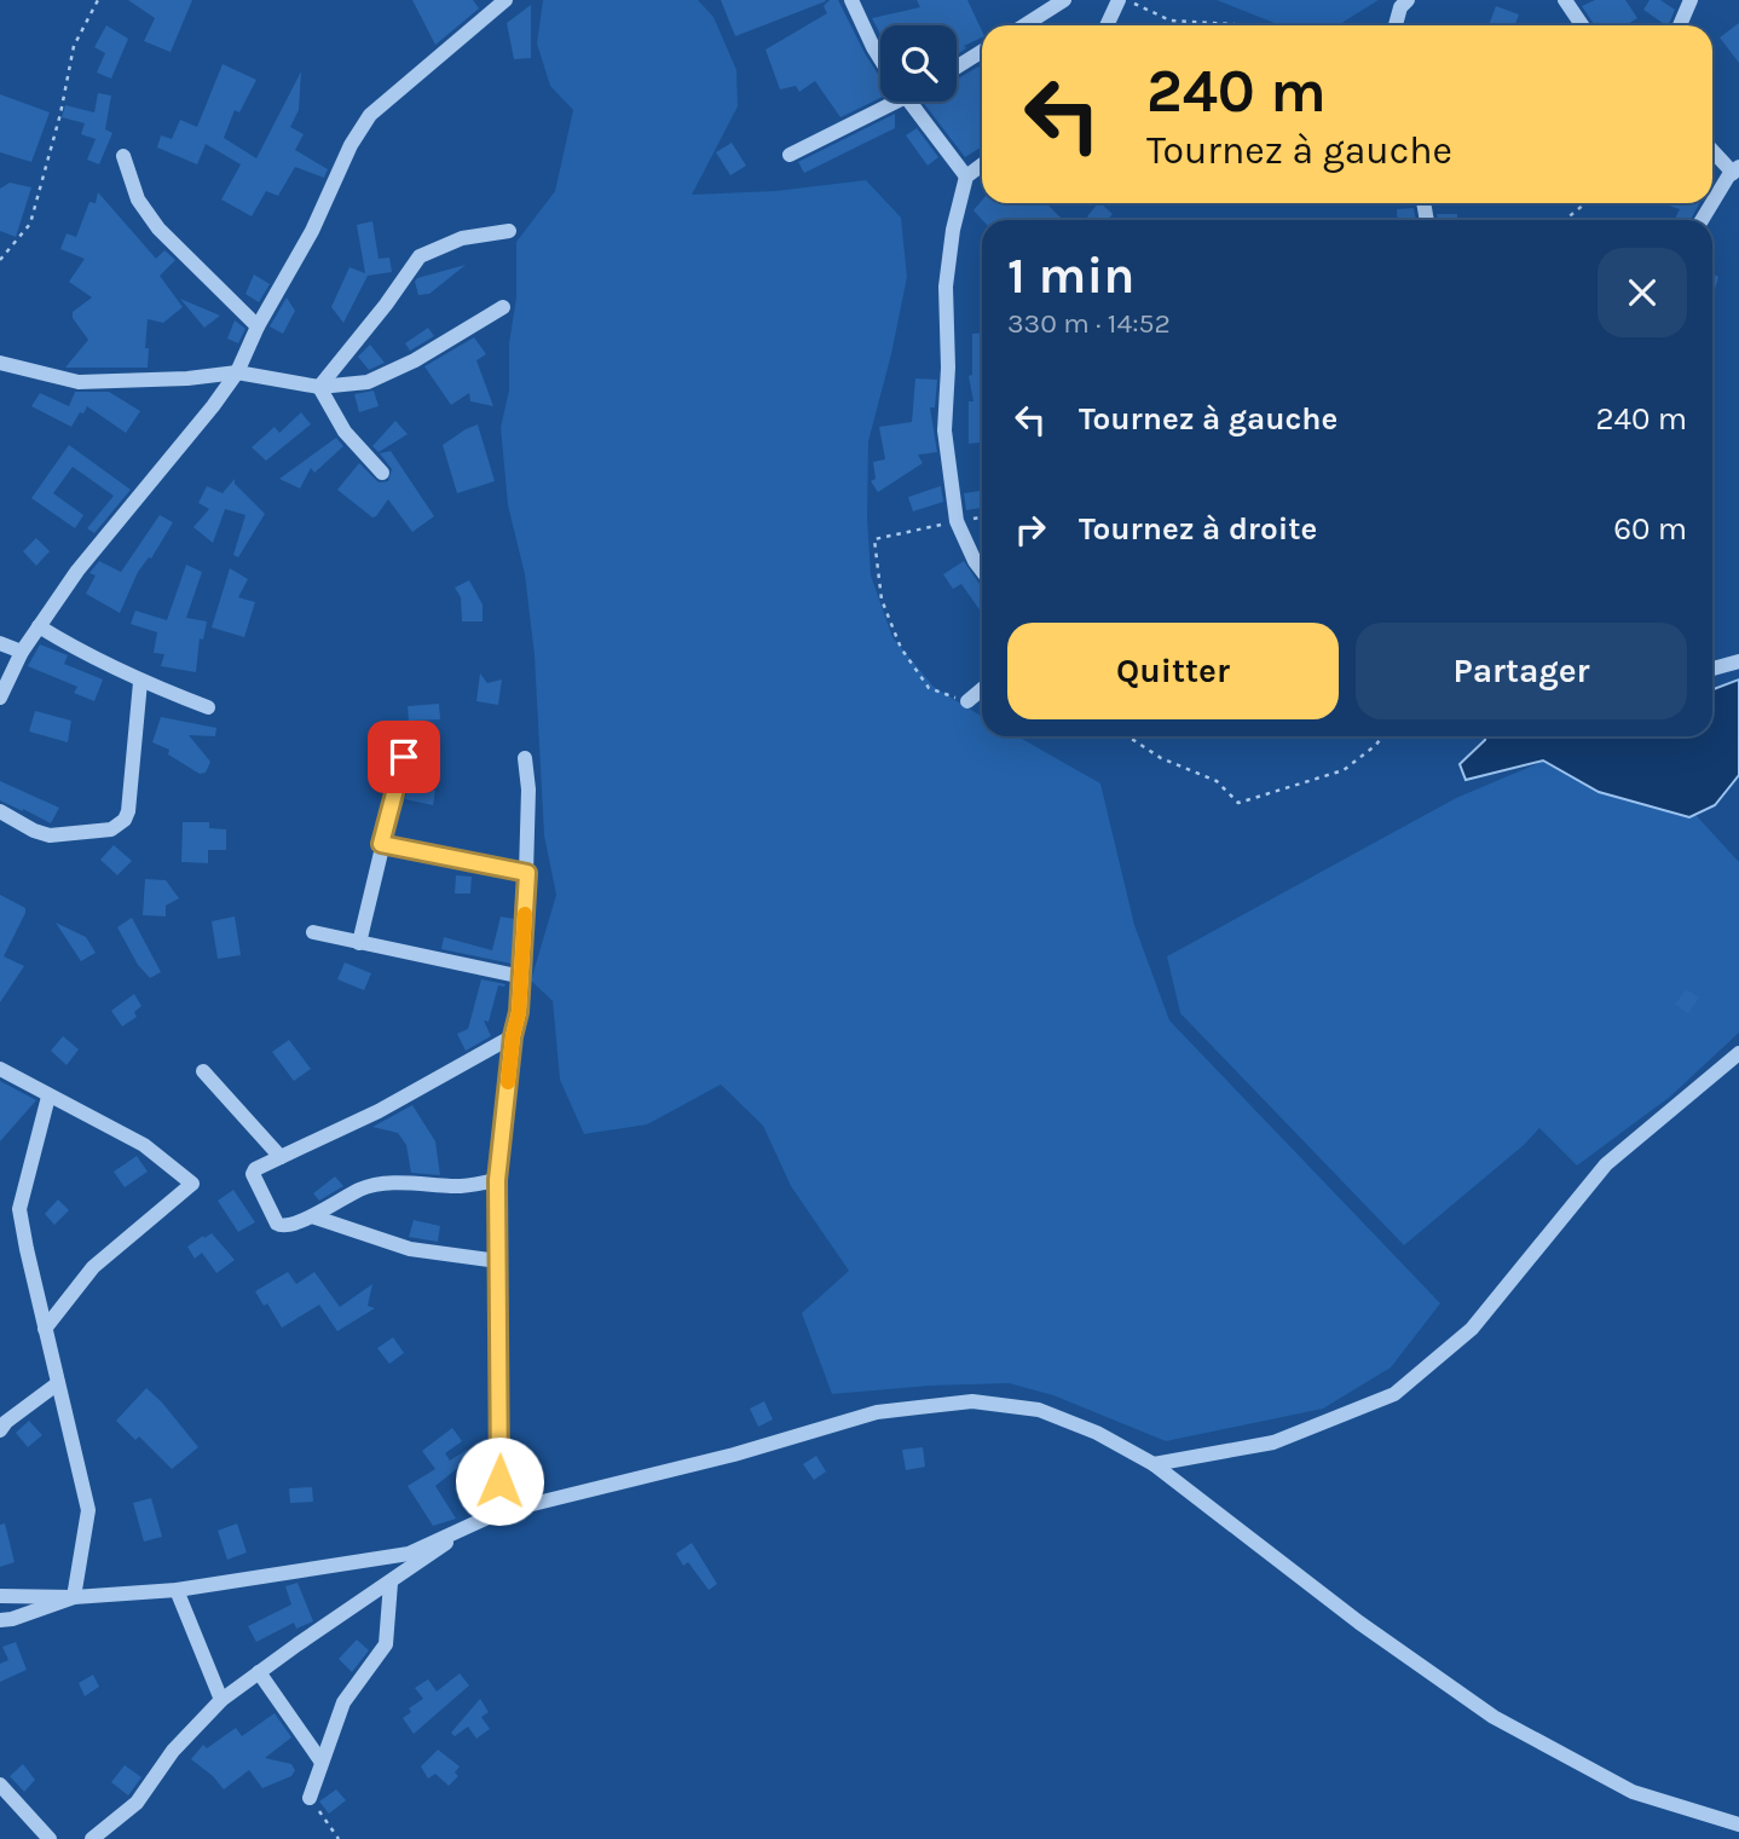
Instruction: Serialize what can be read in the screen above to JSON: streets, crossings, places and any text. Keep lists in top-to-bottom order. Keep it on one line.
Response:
{"page":{"turn":["240 m","Tournez à gauche"],"heading":["1 min","330 m · 14:52"],"list":[{"name":"Tournez à gauche","value":"240 m"},{"name":"Tournez à droite","value":"60 m"}],"buttons":["Quitter","Partager"]}}
